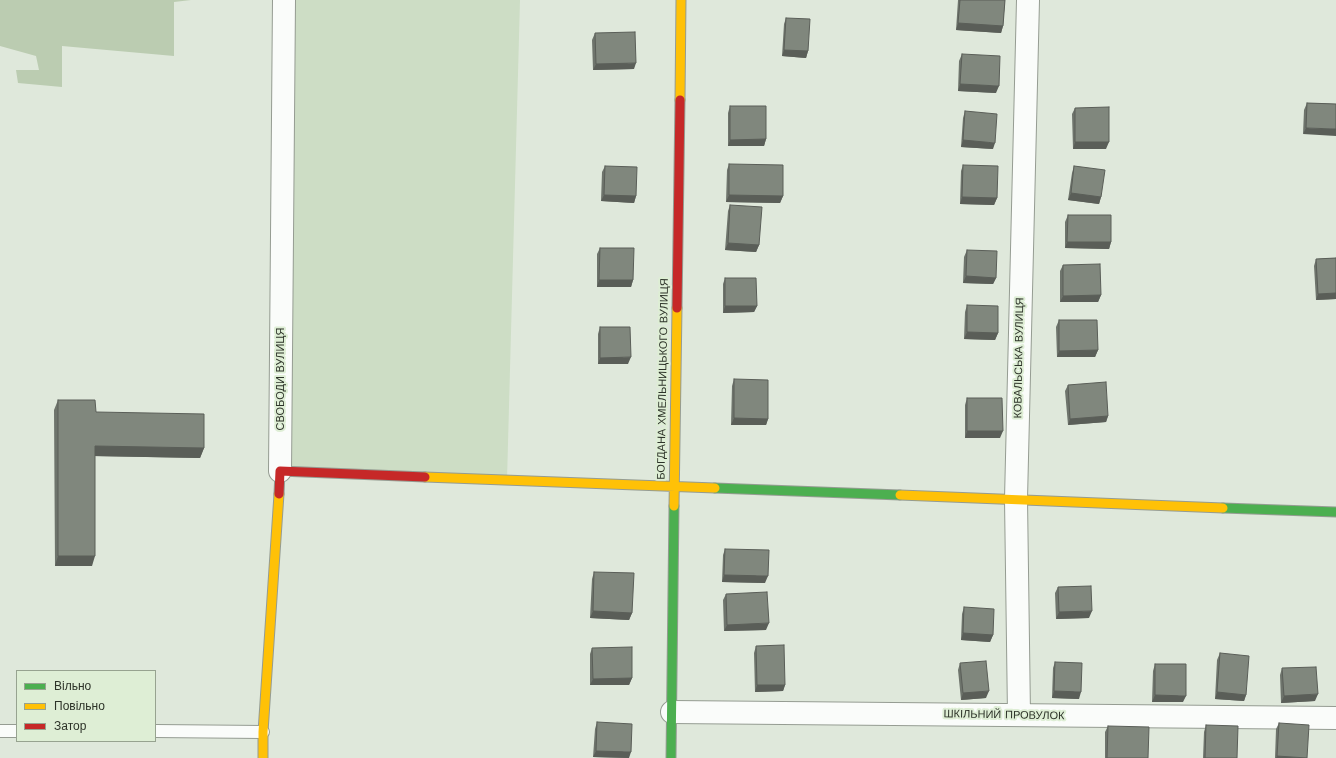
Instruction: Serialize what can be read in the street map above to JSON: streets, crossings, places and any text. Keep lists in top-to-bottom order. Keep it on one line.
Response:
{"streets":{"street":["КОВАЛЬСЬКА ВУЛИЦЯ","СВОБОДИ ВУЛИЦЯ","БОГДАНА ХМЕЛЬНИЦЬКОГО ВУЛИЦЯ","ШКІЛЬНИЙ ПРОВУЛОК"]},"crossings":[["КОВАЛЬСЬКА ВУЛИЦЯ","ШКІЛЬНИЙ ПРОВУЛОК"],["БОГДАНА ХМЕЛЬНИЦЬКОГО ВУЛИЦЯ","ШКІЛЬНИЙ ПРОВУЛОК"]],"legend":["Вільно","Повільно","Затор"]}
